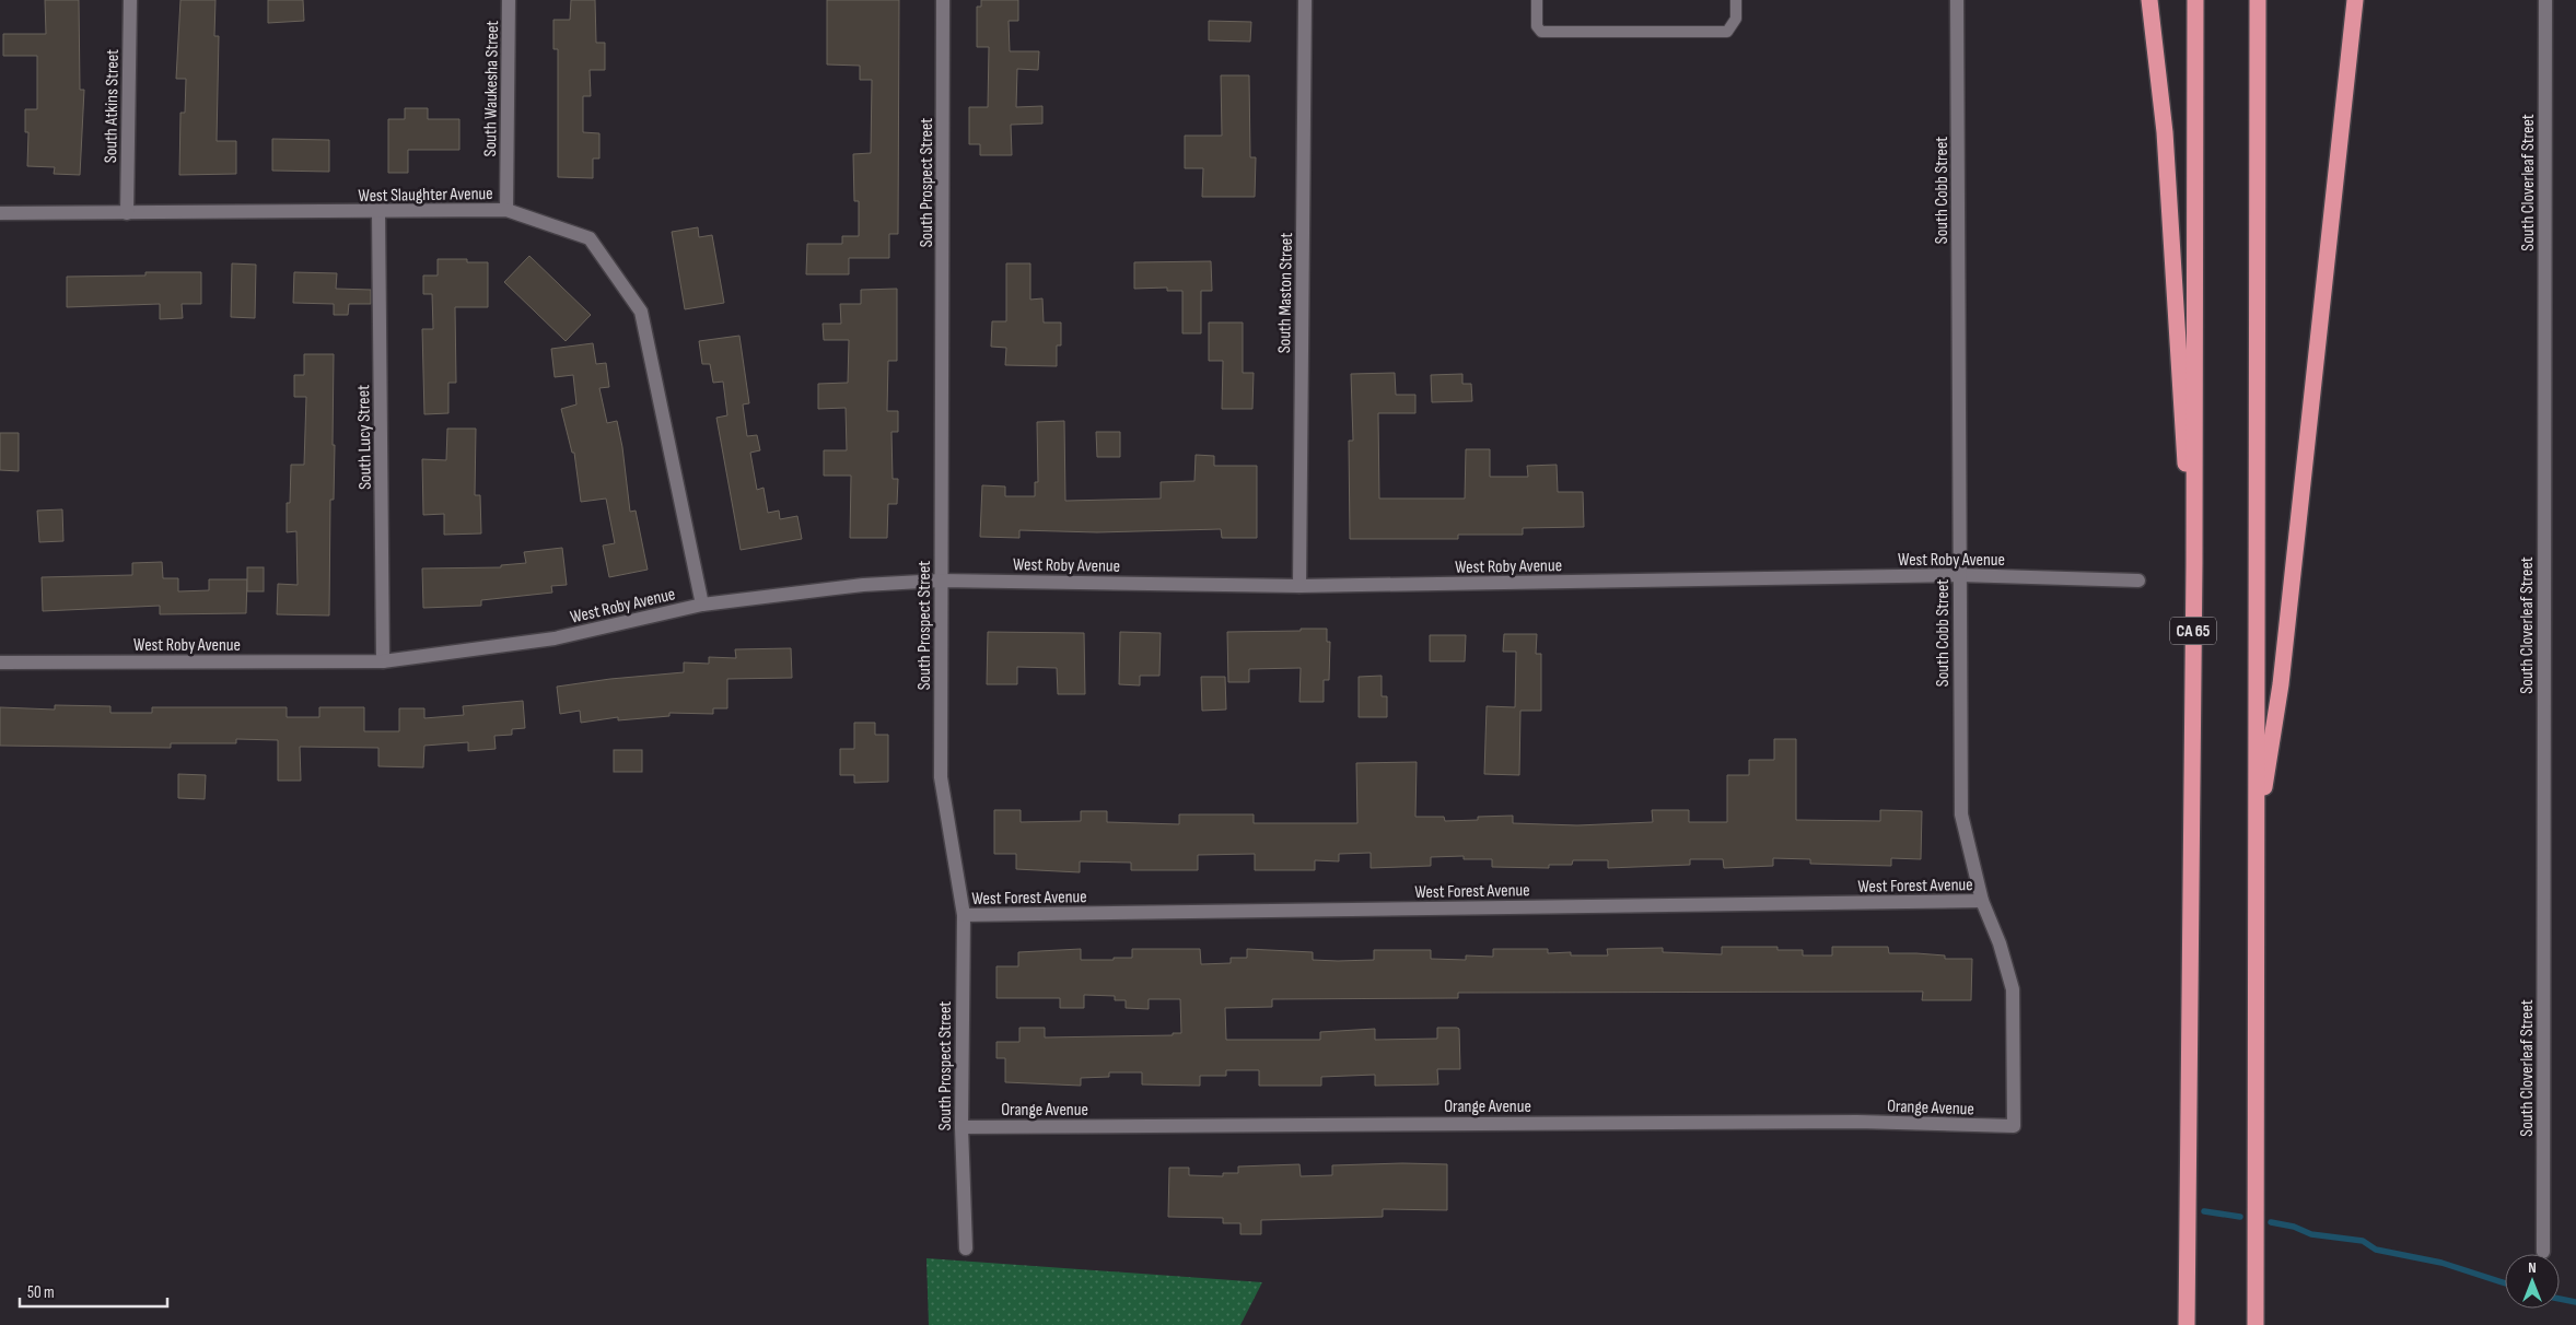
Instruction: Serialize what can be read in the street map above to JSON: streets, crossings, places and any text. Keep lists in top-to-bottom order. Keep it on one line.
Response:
{"streets":{"highway":["CA 65"],"street":["South Waukesha Street","South Atkins Street","South Prospect Street","South Cloverleaf Street","South Cobb Street","West Slaughter Avenue","South Maston Street","South Lucy Street","West Roby Avenue","West Forest Avenue","Orange Avenue"]},"crossings":[["South Waukesha Street","West Slaughter Avenue"],["South Atkins Street","West Slaughter Avenue"],["South Prospect Street","West Roby Avenue"],["South Prospect Street","West Forest Avenue"],["South Prospect Street","Orange Avenue"],["South Cobb Street","West Roby Avenue"],["South Cobb Street","West Forest Avenue"],["South Cobb Street","Orange Avenue"],["West Slaughter Avenue","South Lucy Street"],["West Slaughter Avenue","West Roby Avenue"],["South Maston Street","West Roby Avenue"],["South Lucy Street","West Roby Avenue"]],"scale_bar":"50 m","north":"top"}
